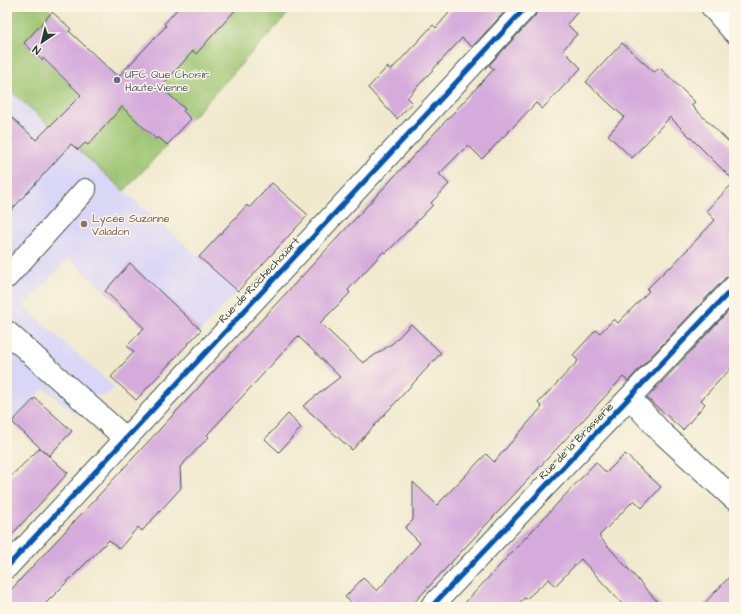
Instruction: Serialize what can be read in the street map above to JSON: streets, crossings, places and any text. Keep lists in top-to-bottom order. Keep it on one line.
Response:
{"streets":{"street":["Rue de Rochechouart","Rue de la Brasserie"]},"places":["UFC Que Choisir Haute-Vienne","Lycée Suzanne Valadon"],"north":"bottom left"}
